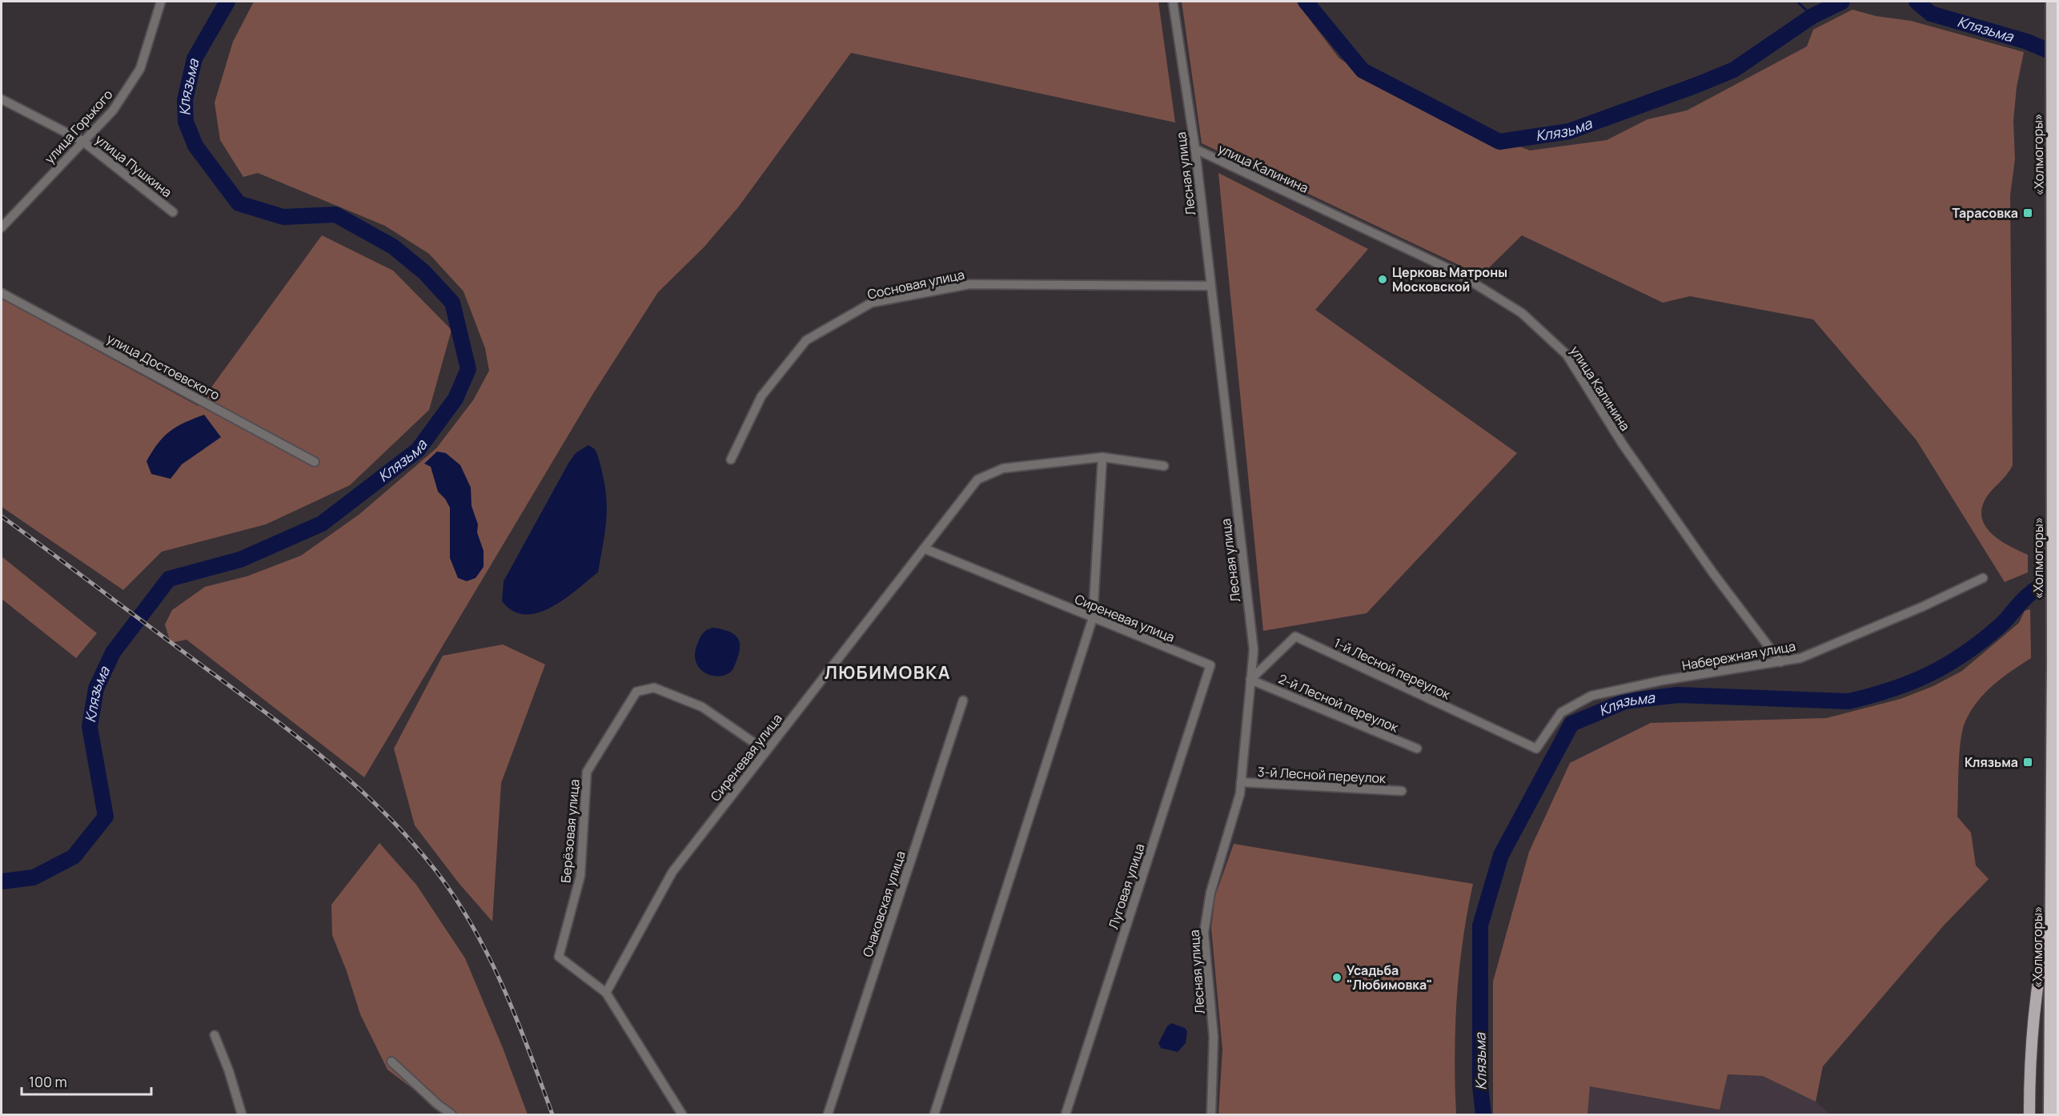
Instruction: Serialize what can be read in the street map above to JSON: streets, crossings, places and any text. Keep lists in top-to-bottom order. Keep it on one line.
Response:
{"streets":{"highway":["«Холмогоры»"],"street":["улица Горького","улица Пушкина","улица Калинина","Лесная улица","Сосновая улица","улица Достоевского","Сиреневая улица","Набережная улица","1-й Лесной переулок","2-й Лесной переулок","3-й Лесной переулок","Берёзовая улица","Луговая улица","Очаковская улица"]},"crossings":[["улица Горького","улица Пушкина"],["улица Калинина","Лесная улица"],["улица Калинина","Набережная улица"],["Лесная улица","Сосновая улица"],["Лесная улица","1-й Лесной переулок"],["Лесная улица","2-й Лесной переулок"],["Лесная улица","3-й Лесной переулок"],["Сиреневая улица","Берёзовая улица"],["Сиреневая улица","Луговая улица"],["Набережная улица","1-й Лесной переулок"],["1-й Лесной переулок","2-й Лесной переулок"]],"districts":["ЛЮБИМОВКА"],"water":["Клязьма"],"places":{"transit":["Тарасовка","Клязьма"],"other":["Церковь Матроны Московской","Усадьба \"Любимовка\""]},"scale_bar":"100 m"}
